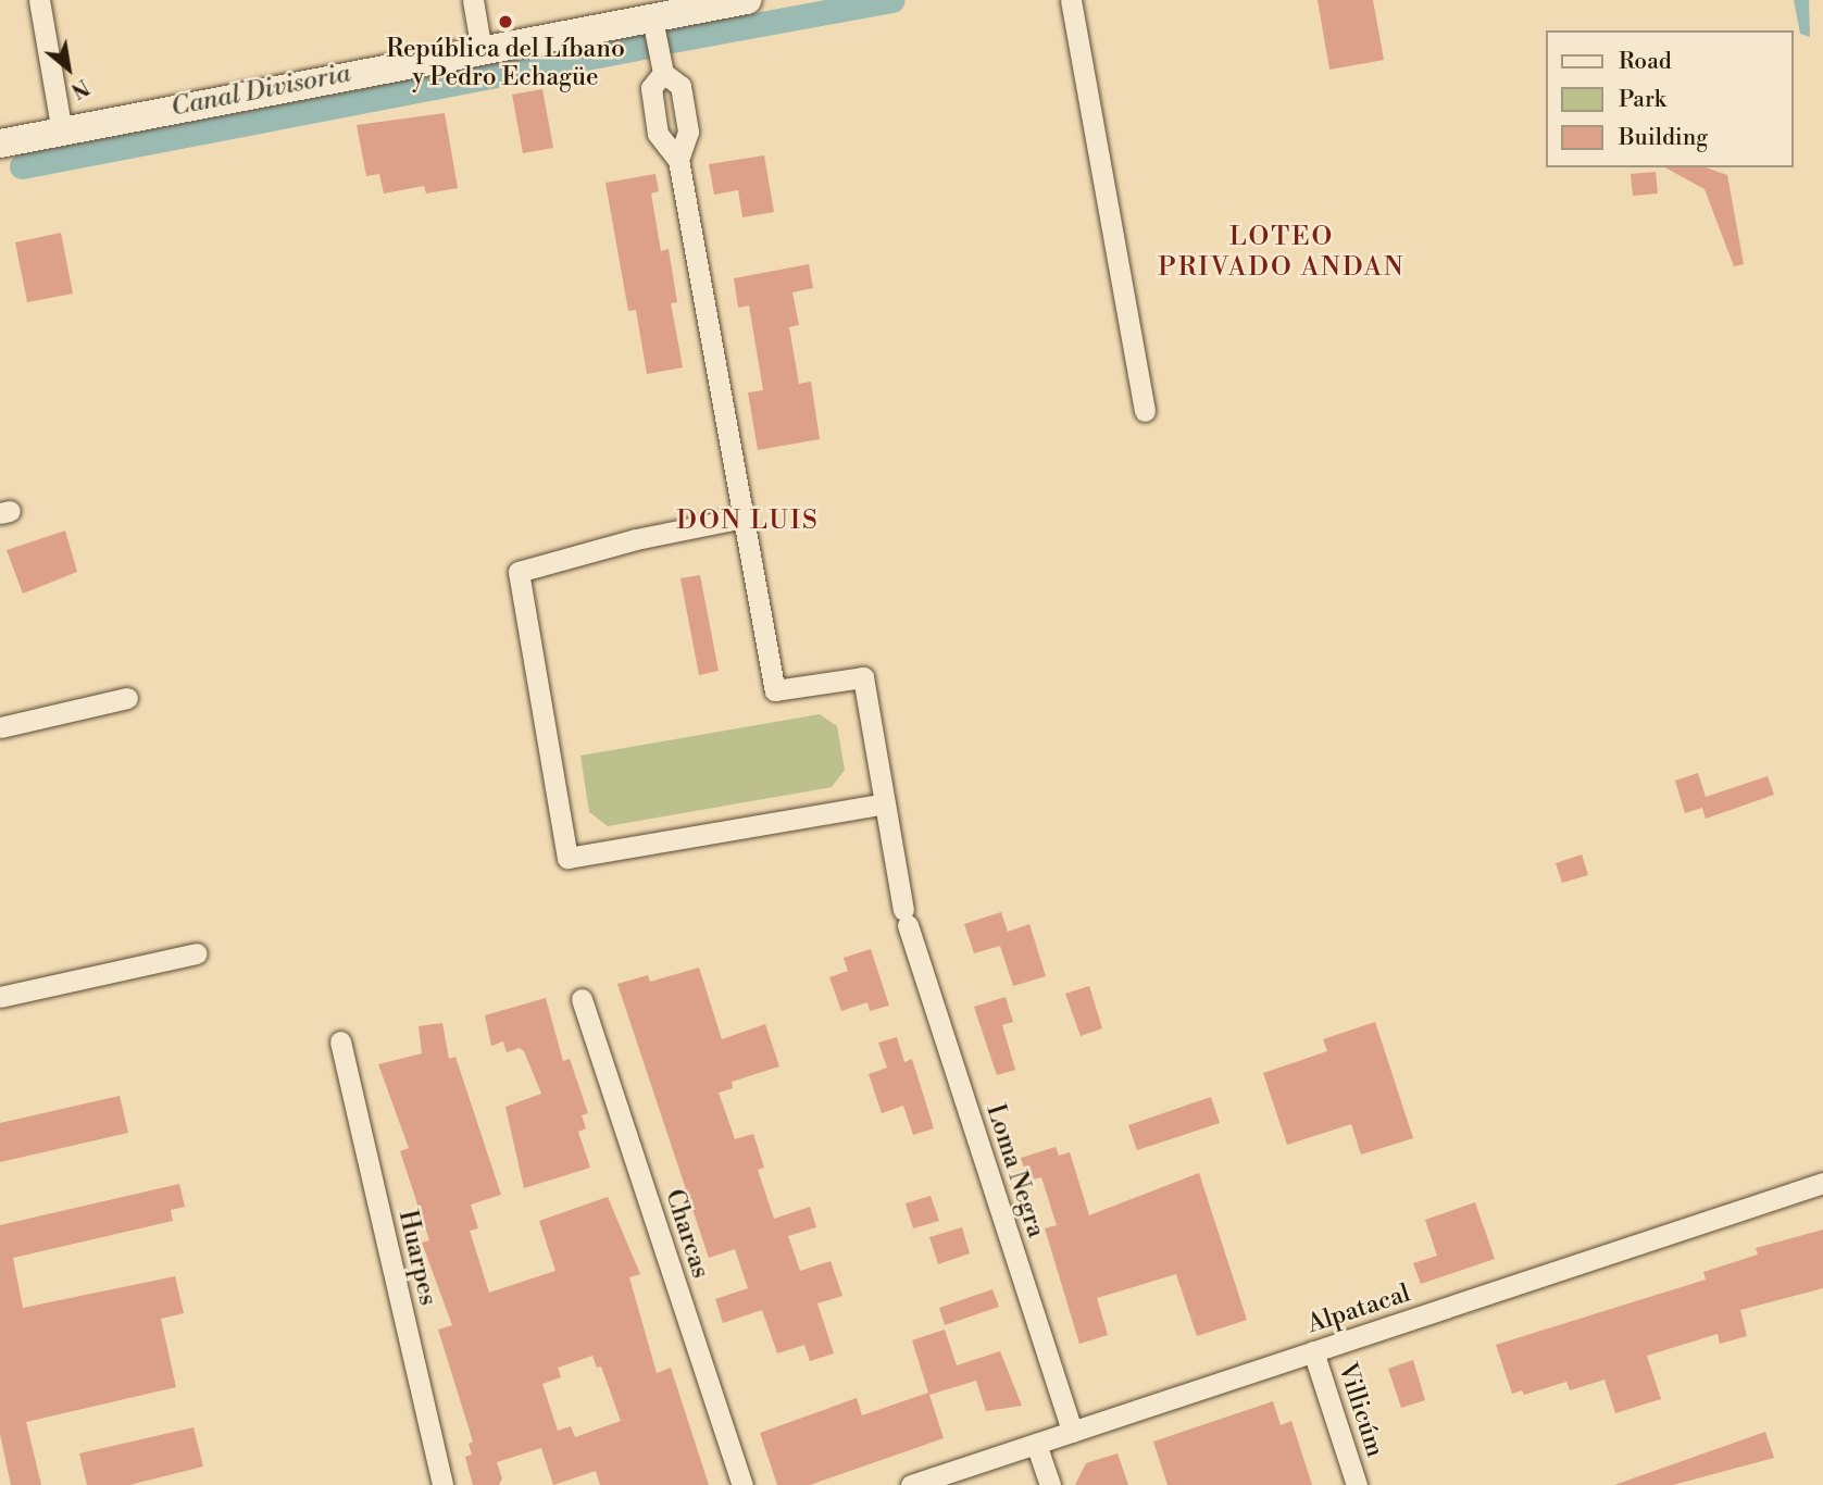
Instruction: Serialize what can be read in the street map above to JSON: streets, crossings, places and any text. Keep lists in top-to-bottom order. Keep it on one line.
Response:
{"streets":{"street":["Loma Negra","Charcas","Huarpes","Alpatacal","Villicúm"]},"crossings":[["Loma Negra","Alpatacal"],["Alpatacal","Villicúm"]],"districts":["LOTEO PRIVADO ANDAN","DON LUIS"],"water":["Canal Divisoria"],"places":["República del Líbano y Pedro Echagüe"],"legend":["Road","Park","Building"],"north":"bottom right"}
